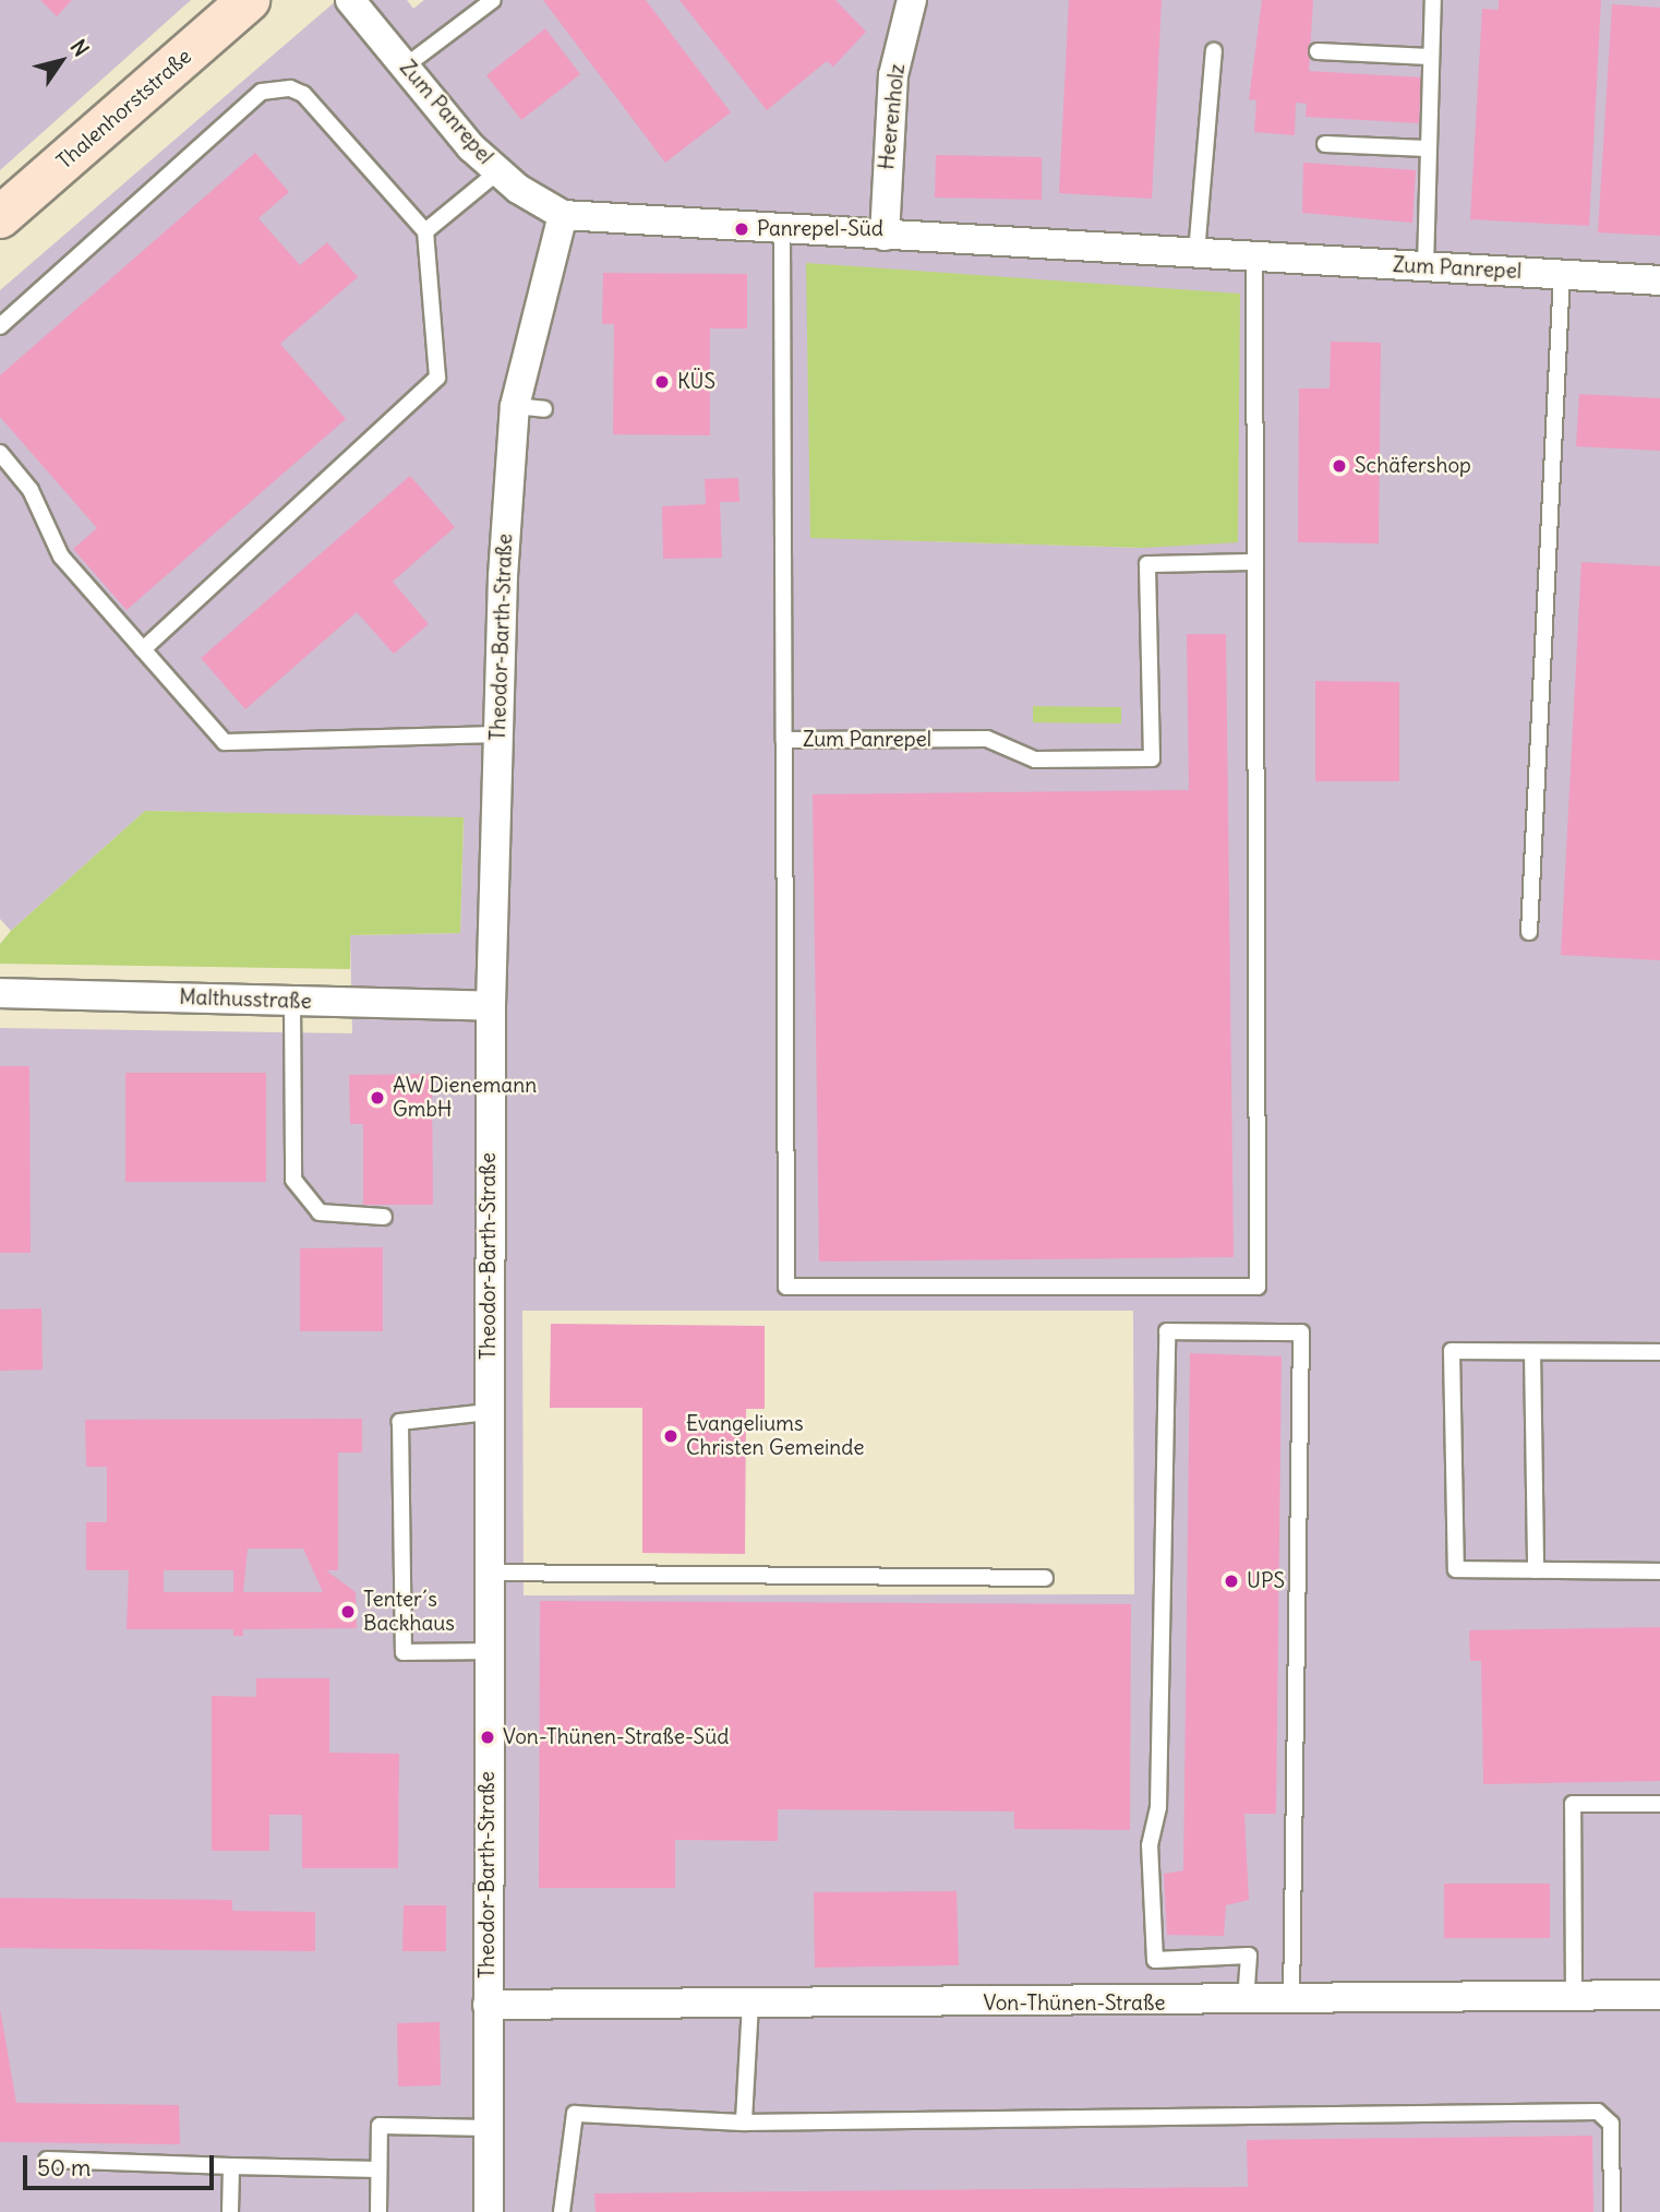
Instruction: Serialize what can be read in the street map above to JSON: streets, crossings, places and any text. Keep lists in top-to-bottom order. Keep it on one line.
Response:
{"streets":{"main road":["Thalenhorststraße"],"street":["Zum Panrepel","Heerenholz","Theodor-Barth-Straße","Malthusstraße","Von-Thünen-Straße"]},"crossings":[["Zum Panrepel","Heerenholz"],["Zum Panrepel","Theodor-Barth-Straße"],["Theodor-Barth-Straße","Malthusstraße"],["Theodor-Barth-Straße","Von-Thünen-Straße"]],"places":["Panrepel-Süd","KÜS","Schäfershop","AW Dienemann GmbH","Evangeliums Christen Gemeinde","UPS","Tenter´s Backhaus","Von-Thünen-Straße-Süd"],"scale_bar":"50 m","north":"top right"}
